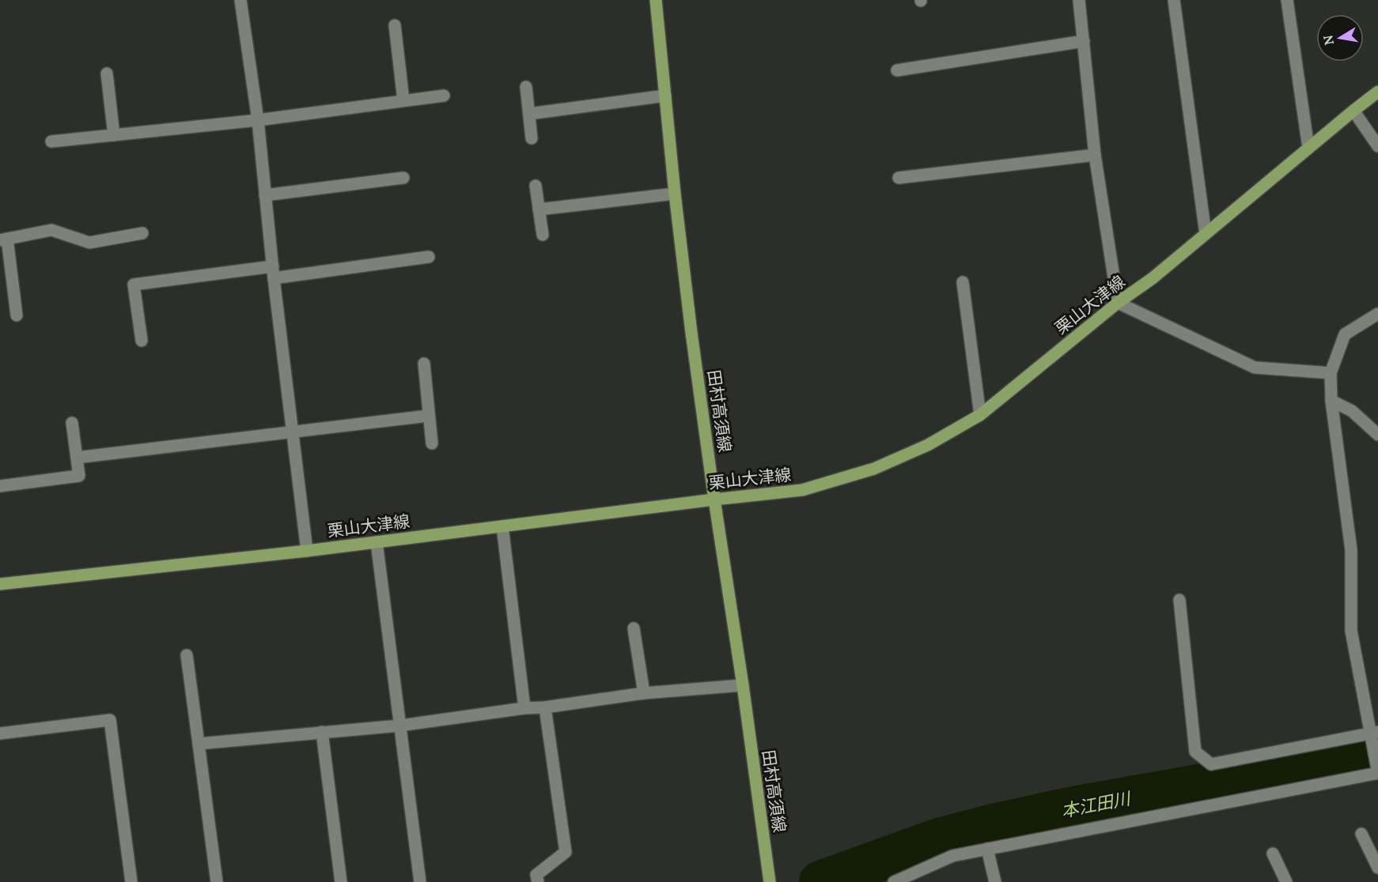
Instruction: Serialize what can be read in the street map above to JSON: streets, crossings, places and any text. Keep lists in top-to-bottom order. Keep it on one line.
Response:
{"streets":{"main road":["栗山大津線","田村高須線"]},"crossings":[["栗山大津線","田村高須線"]],"water":["本江田川"],"north":"left"}
